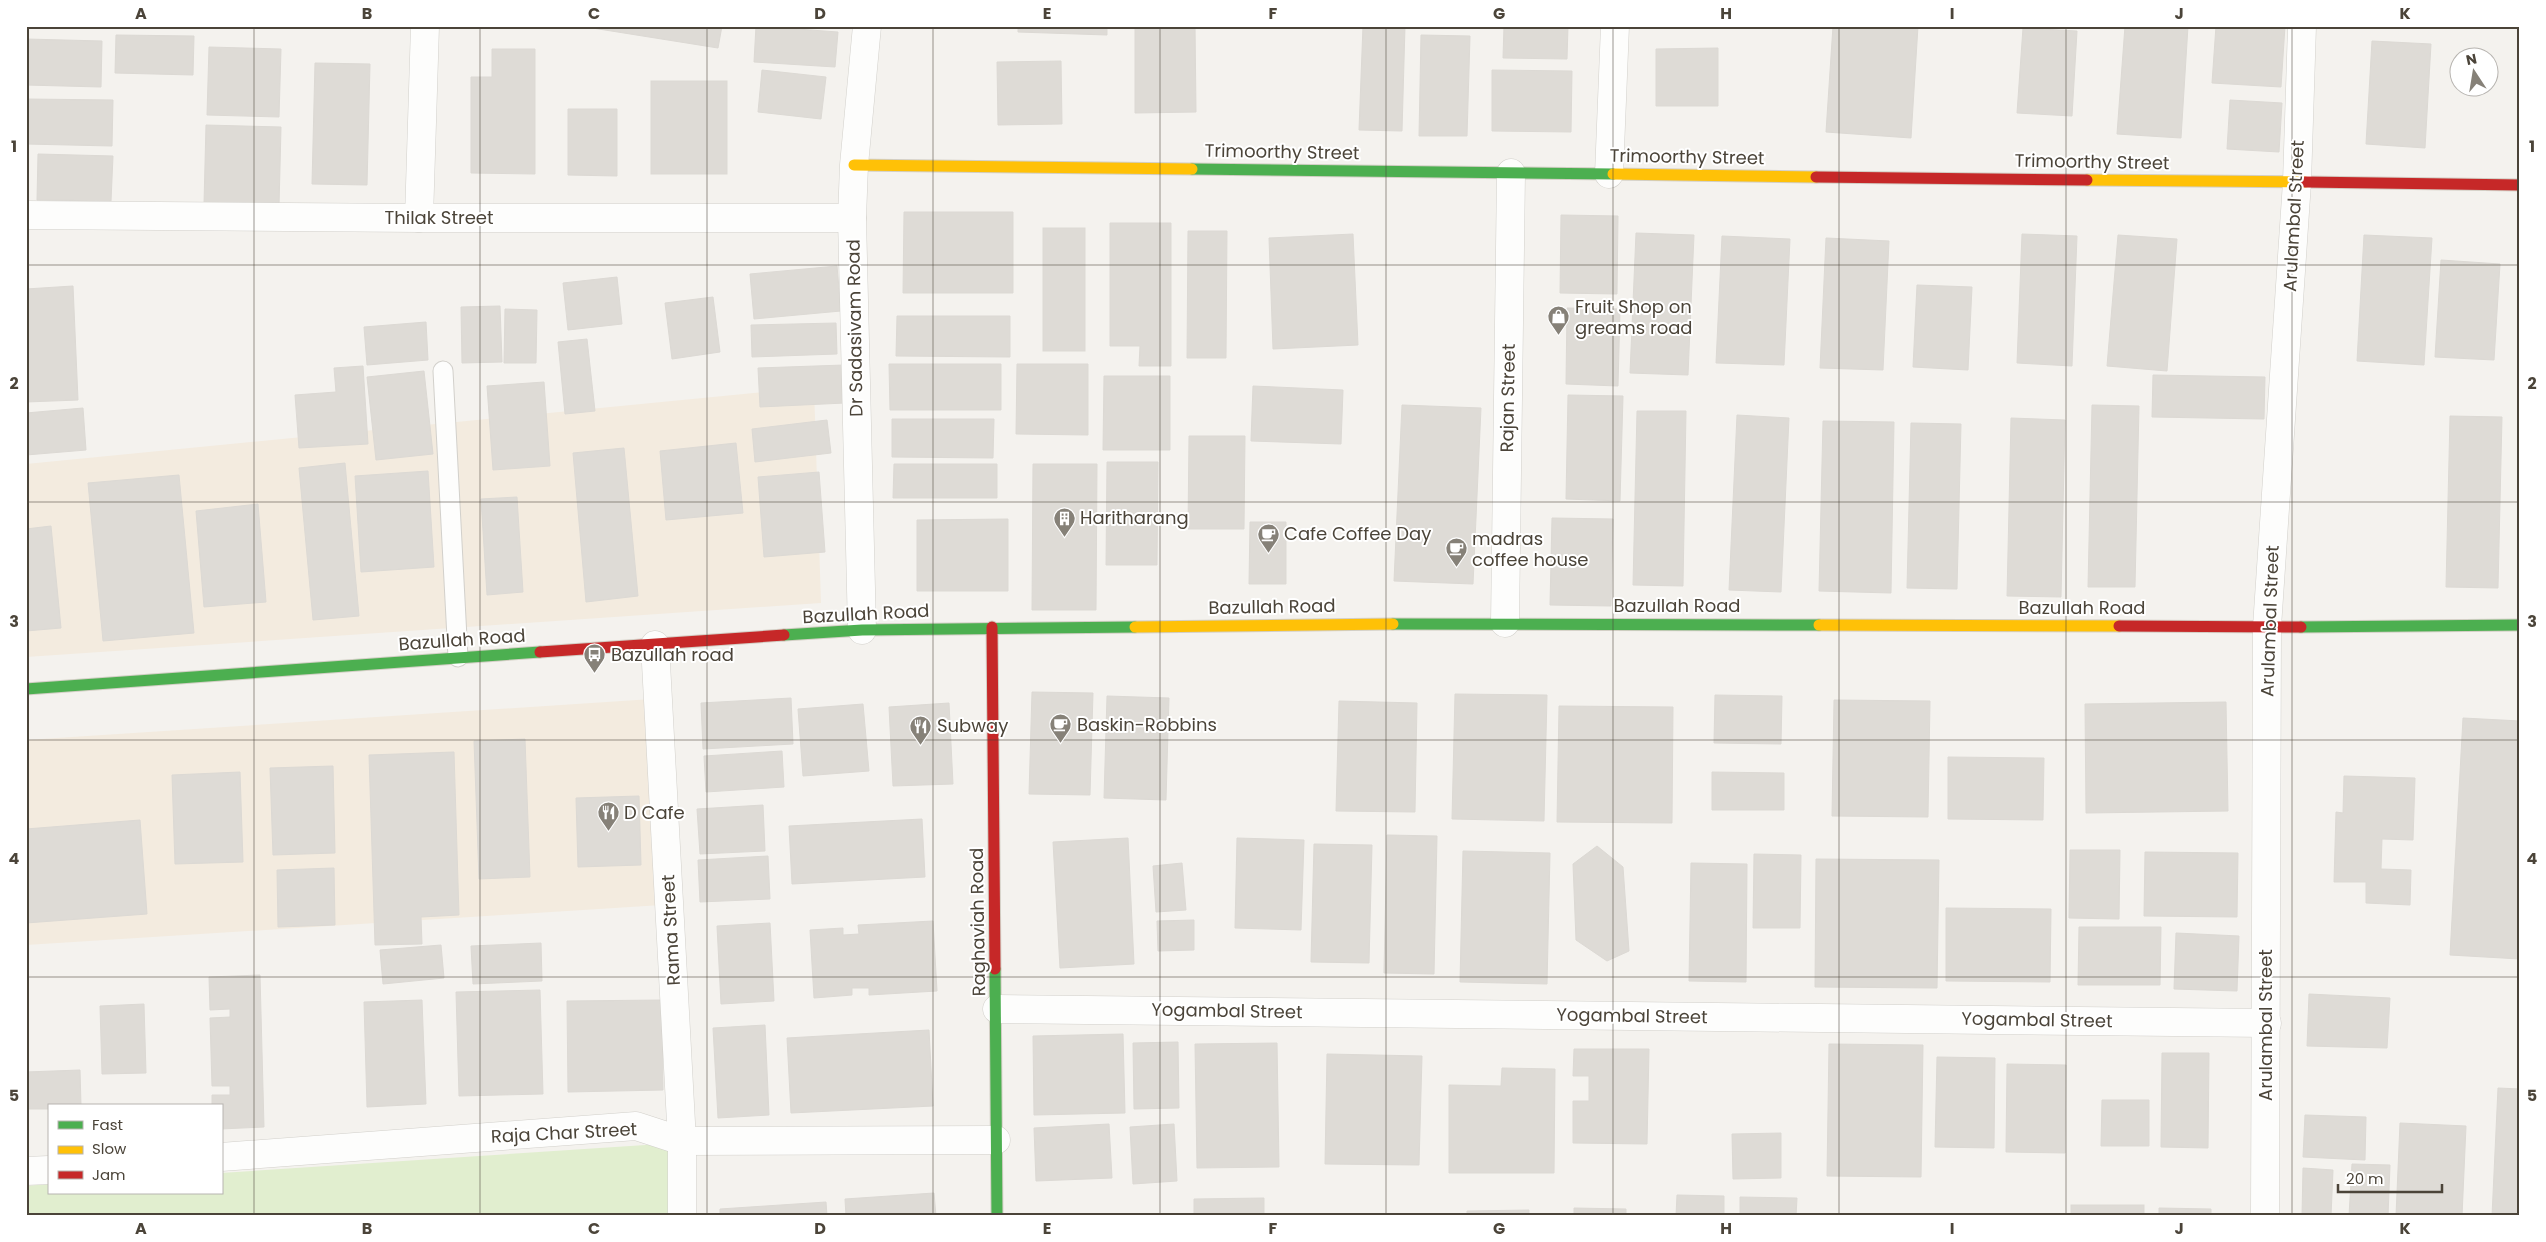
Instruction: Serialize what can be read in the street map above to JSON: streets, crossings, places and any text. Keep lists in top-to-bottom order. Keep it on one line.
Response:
{"streets":{"main road":["Trimoorthy Street","Bazullah Road","Raghaviah Road"],"street":["Arulambal Street","Thilak Street","Dr Sadasivam Road","Rajan Street","Rama Street","Yogambal Street","Raja Char Street"]},"crossings":[["Trimoorthy Street","Arulambal Street"],["Trimoorthy Street","Dr Sadasivam Road"],["Trimoorthy Street","Rajan Street"],["Arulambal Street","Bazullah Road"],["Arulambal Street","Yogambal Street"],["Thilak Street","Dr Sadasivam Road"],["Dr Sadasivam Road","Bazullah Road"],["Rajan Street","Bazullah Road"],["Bazullah Road","Raghaviah Road"],["Bazullah Road","Rama Street"],["Raghaviah Road","Yogambal Street"],["Raghaviah Road","Raja Char Street"],["Rama Street","Raja Char Street"]],"places":{"shop":["Fruit Shop on greams road"],"building":["Haritharang"],"cafe":["Cafe Coffee Day","madras coffee house","Baskin-Robbins"],"bus stop":["Bazullah road"],"restaurant":["Subway","D Cafe"]},"legend":["Fast","Slow","Jam"],"scale_bar":"20 m","north":"top","grid":{"columns":["A","B","C","D","E","F","G","H","I","J","K"],"rows":["1","2","3","4","5"]}}
